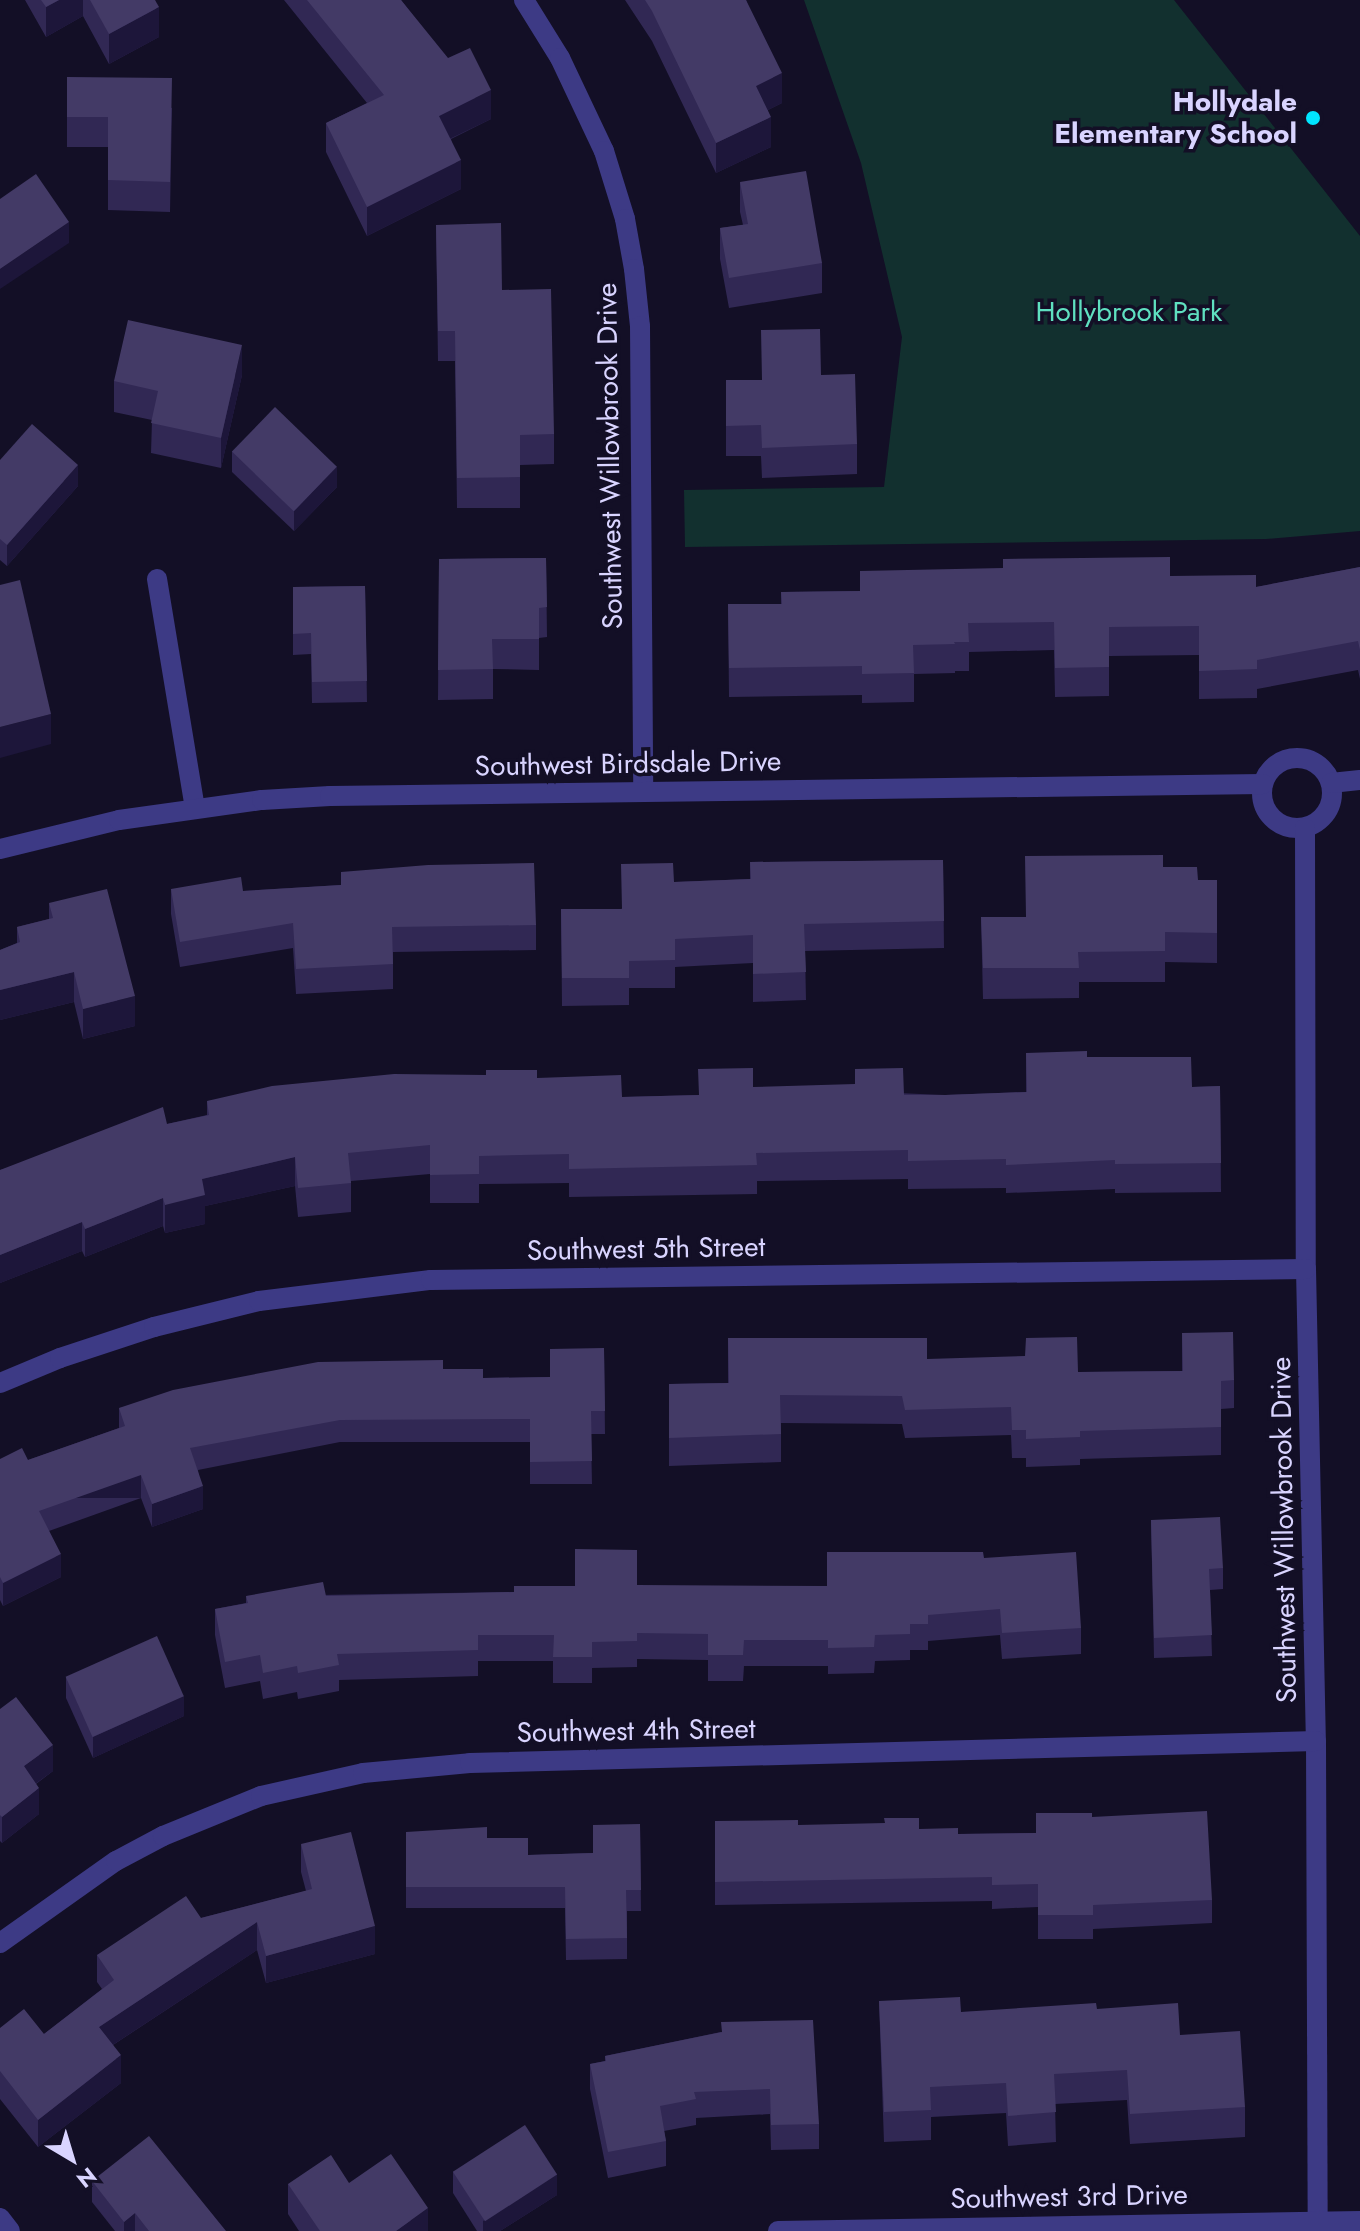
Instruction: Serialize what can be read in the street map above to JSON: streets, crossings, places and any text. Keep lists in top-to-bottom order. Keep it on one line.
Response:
{"streets":{"street":["Southwest Willowbrook Drive","Southwest Birdsdale Drive","Southwest 5th Street","Southwest 4th Street","Southwest 3rd Drive"]},"crossings":[["Southwest Willowbrook Drive","Southwest Birdsdale Drive"],["Southwest Willowbrook Drive","Southwest 5th Street"],["Southwest Willowbrook Drive","Southwest 4th Street"],["Southwest Willowbrook Drive","Southwest 3rd Drive"]],"parks":["Hollybrook Park"],"places":["Hollydale Elementary School"],"north":"bottom right"}
